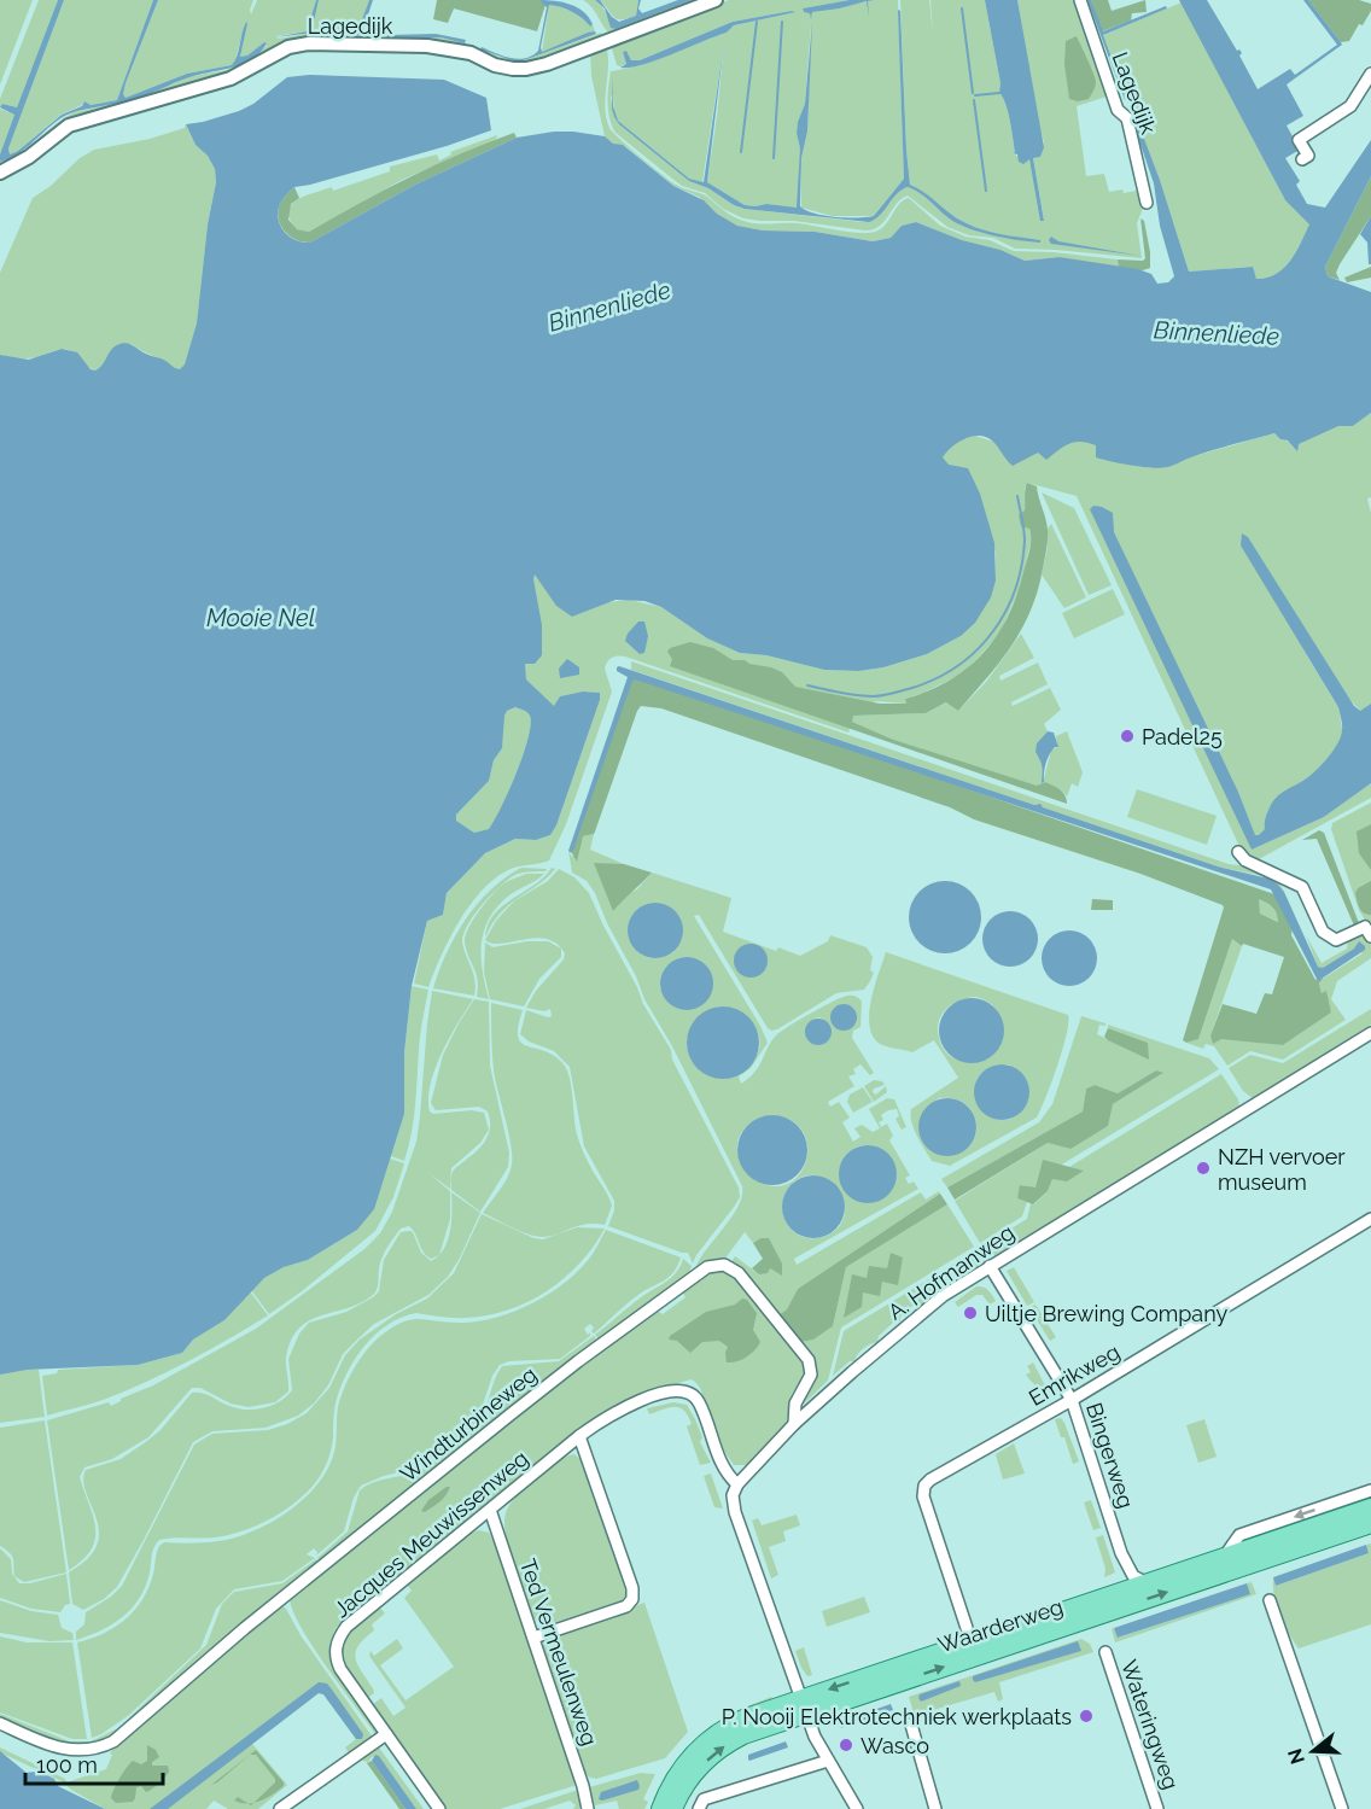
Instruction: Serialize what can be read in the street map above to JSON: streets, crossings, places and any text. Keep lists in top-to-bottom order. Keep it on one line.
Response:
{"streets":{"main road":["Waarderweg"],"street":["Lagedijk","A. Hofmanweg","Emrikweg","Windturbineweg","Bingerweg","Jacques Meuwissenweg","Ted Vermeulenweg","Wateringweg"]},"crossings":[["A. Hofmanweg","Windturbineweg"],["A. Hofmanweg","Bingerweg"],["A. Hofmanweg","Jacques Meuwissenweg"],["Emrikweg","Bingerweg"],["Bingerweg","Waarderweg"],["Jacques Meuwissenweg","Ted Vermeulenweg"]],"water":["Binnenliede","Mooie Nel"],"places":["Padel25","NZH vervoer museum","Uiltje Brewing Company","P. Nooij Elektrotechniek werkplaats","Wasco"],"scale_bar":"100 m","north":"left"}
